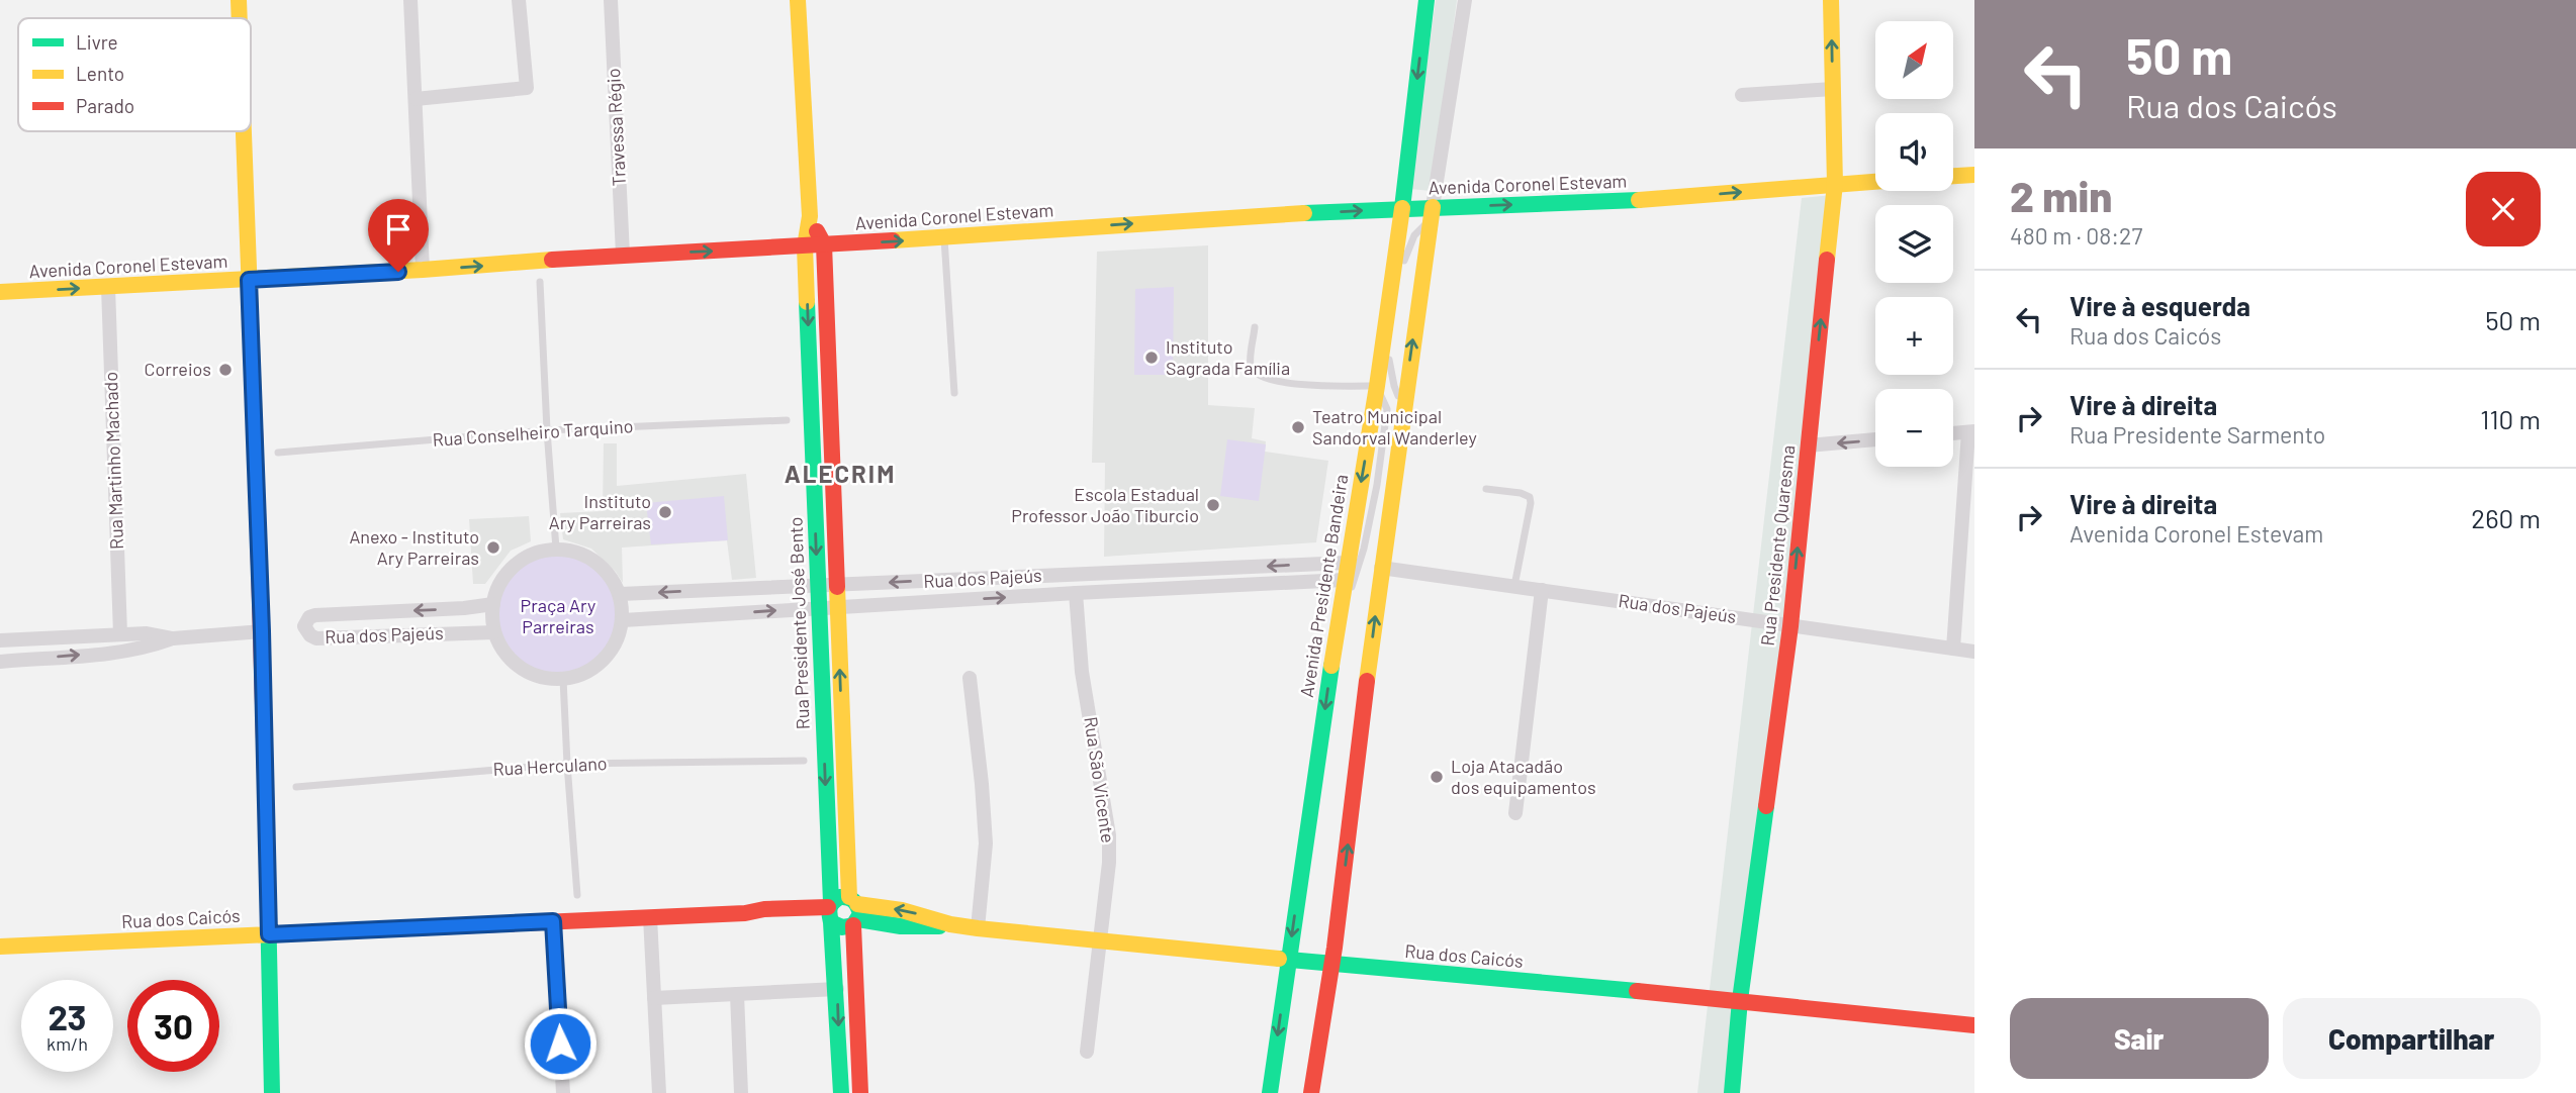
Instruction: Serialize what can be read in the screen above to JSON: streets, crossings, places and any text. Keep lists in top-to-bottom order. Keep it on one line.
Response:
{"streets":{"street":["Travessa Régio","Avenida Coronel Estevam","Rua Martinho Machado","Rua Presidente Quaresma","Rua dos Pajeús","Avenida Presidente Bandeira","Rua Presidente José Bento","Rua São Vicente","Rua dos Caicós"],"lane":["Rua Conselheiro Tarquino","Rua Herculano"]},"crossings":[["Travessa Régio","Avenida Coronel Estevam"],["Avenida Coronel Estevam","Rua Martinho Machado"],["Avenida Coronel Estevam","Rua Presidente Quaresma"],["Avenida Coronel Estevam","Avenida Presidente Bandeira"],["Avenida Coronel Estevam","Rua Presidente José Bento"],["Rua Presidente Quaresma","Rua dos Pajeús"],["Rua Presidente Quaresma","Rua dos Caicós"],["Rua dos Pajeús","Avenida Presidente Bandeira"],["Rua dos Pajeús","Rua Presidente José Bento"],["Rua dos Pajeús","Rua São Vicente"],["Avenida Presidente Bandeira","Rua dos Caicós"],["Rua Presidente José Bento","Rua dos Caicós"],["Rua São Vicente","Rua dos Caicós"]],"one_way":["Avenida Coronel Estevam","Rua Presidente Quaresma"],"districts":["ALECRIM"],"parks":["Praça Ary Parreiras"],"places":["Instituto Sagrada Família","Correios","Teatro Municipal Sandorval Wanderley","Escola Estadual Professor João Tiburcio","Instituto Ary Parreiras","Anexo - Instituto Ary Parreiras","Loja Atacadão dos equipamentos"],"legend":["Livre","Lento","Parado"],"north":"top right","page":{"turn":["50 m","Rua dos Caicós"],"map_buttons":["+","−"],"heading":["2 min","480 m · 08:27"],"list":[{"name":"Vire à esquerda","note":"Rua dos Caicós","value":"50 m"},{"name":"Vire à direita","note":"Rua Presidente Sarmento","value":"110 m"},{"name":"Vire à direita","note":"Avenida Coronel Estevam","value":"260 m"}],"speed":"23 km/h","limit":"30","buttons":["Sair","Compartilhar"]}}
